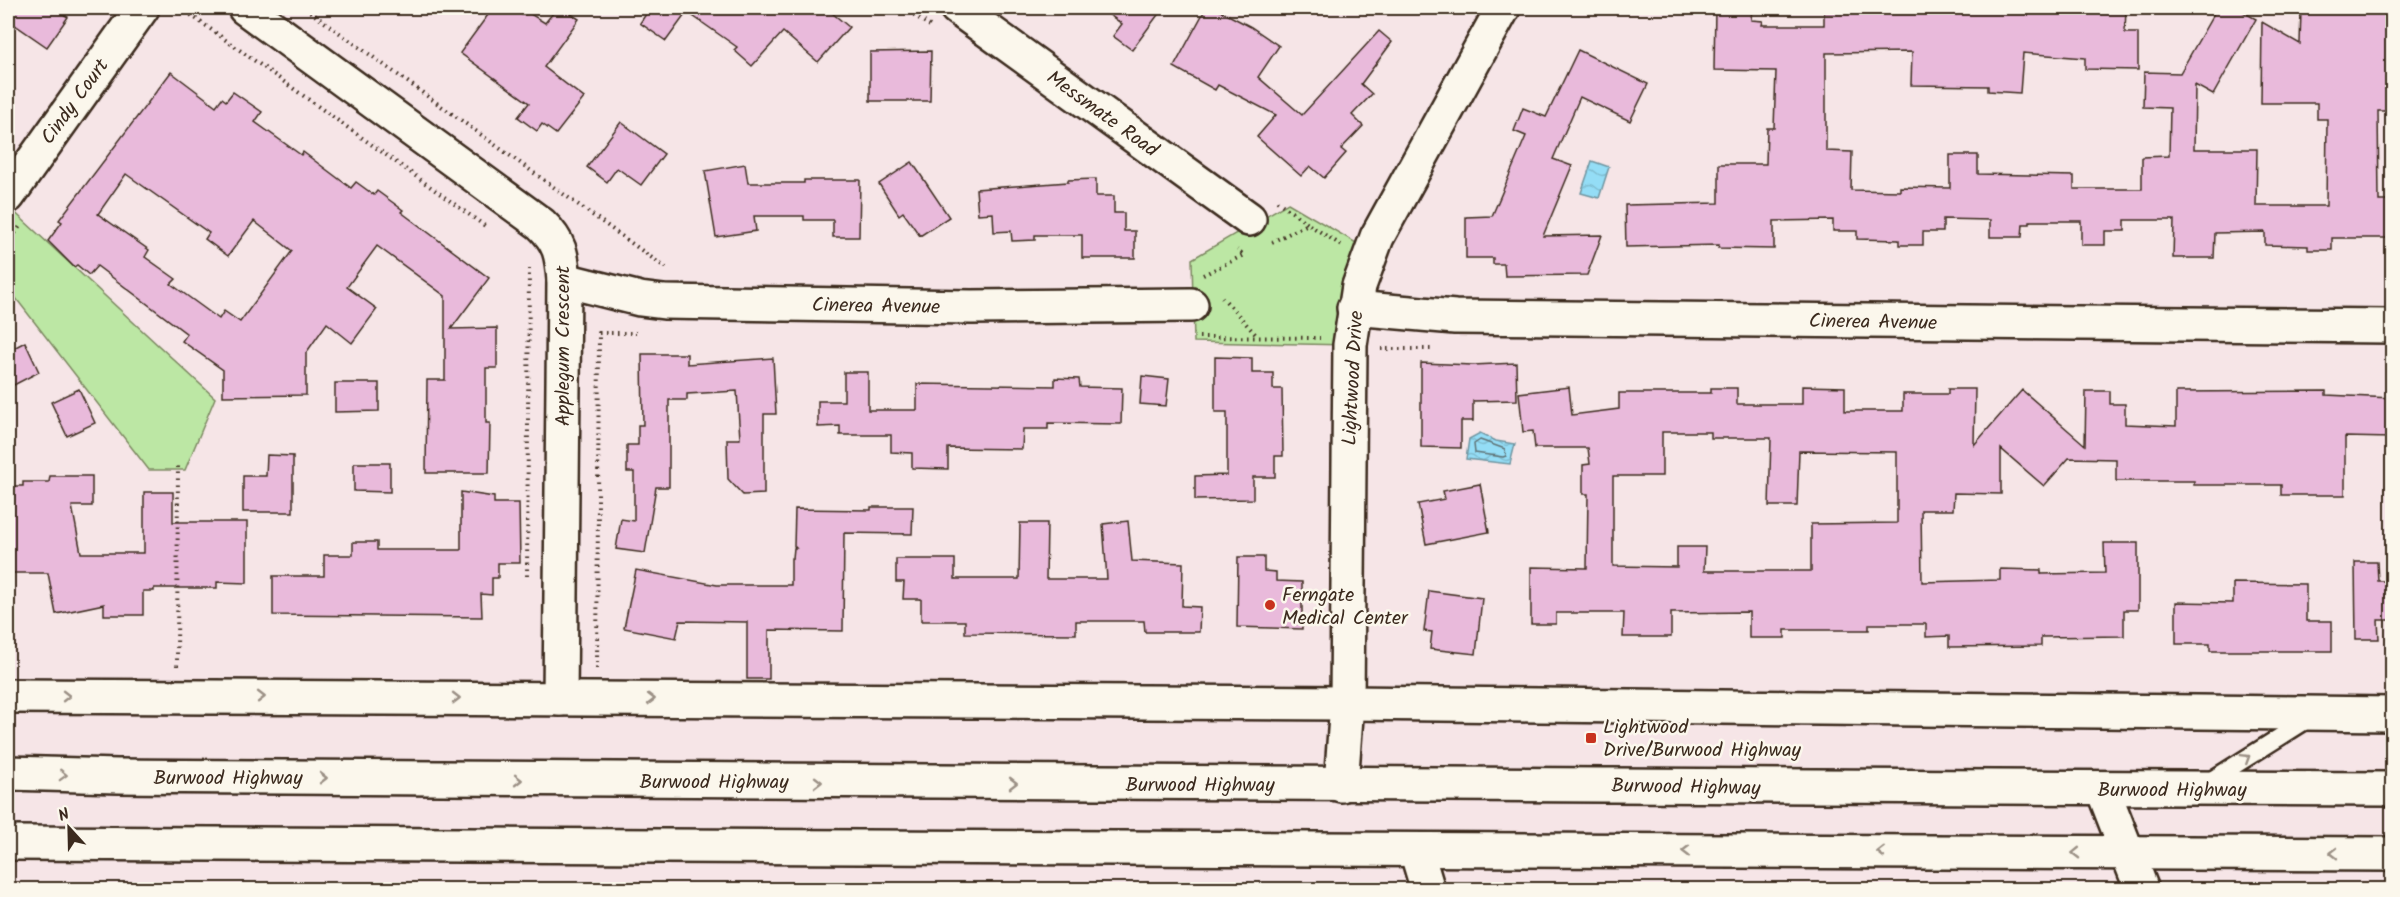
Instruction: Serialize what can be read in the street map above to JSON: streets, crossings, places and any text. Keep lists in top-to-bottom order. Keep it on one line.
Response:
{"streets":{"main road":["Cindy Court","Messmate Road","Cinerea Avenue","Applegum Crescent","Lightwood Drive","Burwood Highway"]},"crossings":[["Cinerea Avenue","Applegum Crescent"],["Cinerea Avenue","Lightwood Drive"],["Lightwood Drive","Burwood Highway"]],"places":{"other":["Ferngate Medical Center"],"transit":["Lightwood Drive/Burwood Highway"]},"north":"top"}
